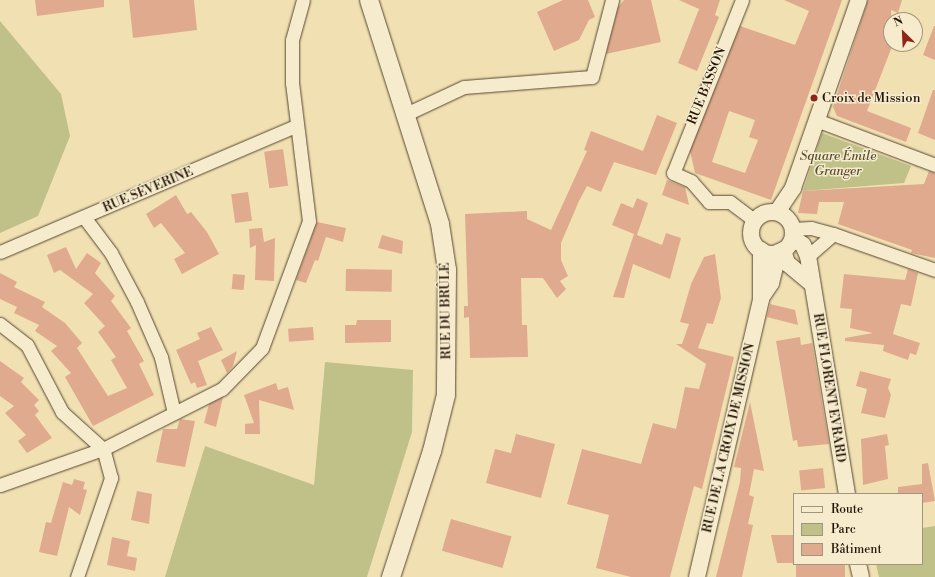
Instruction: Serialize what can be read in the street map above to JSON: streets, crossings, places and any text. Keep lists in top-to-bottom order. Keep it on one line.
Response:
{"streets":{"main road":["RUE DU BRÛLÉ"],"street":["RUE BASSON","RUE SÉVERINE","RUE FLORENT EVRARD","RUE DE LA CROIX DE MISSION"]},"crossings":[["RUE BASSON","RUE DE LA CROIX DE MISSION"]],"parks":["Square Émile Granger"],"places":["Croix de Mission"],"legend":["Route","Parc","Bâtiment"],"north":"top left"}
